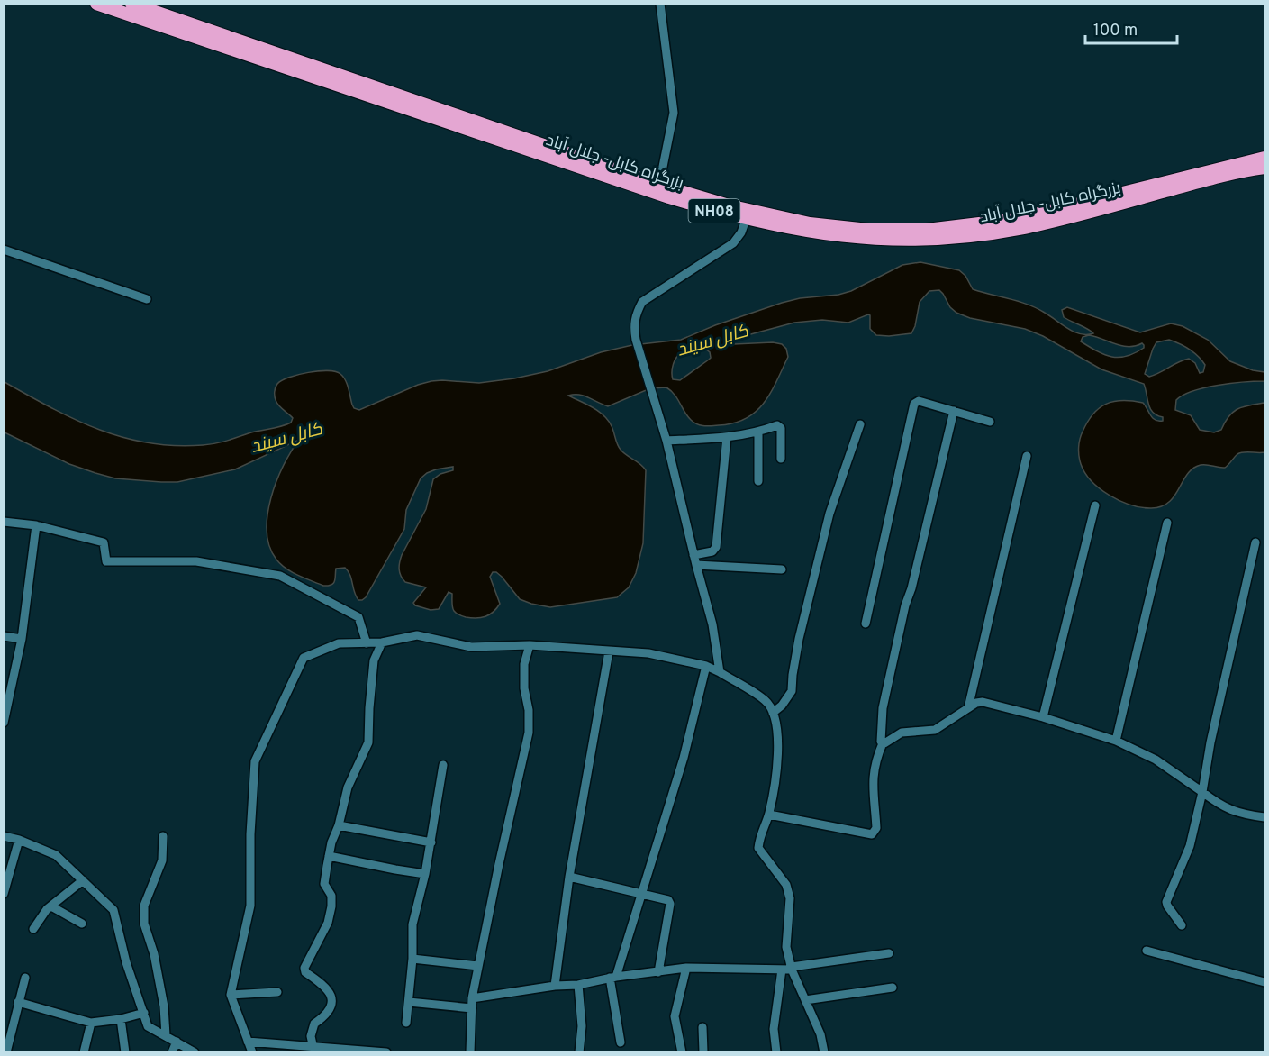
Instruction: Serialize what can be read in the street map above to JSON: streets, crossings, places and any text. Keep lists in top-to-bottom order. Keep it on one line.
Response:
{"streets":{"highway":["بزرگراه کابل- جلال آباد","NH08"]},"water":["کابل سيند"],"scale_bar":"100 m"}
